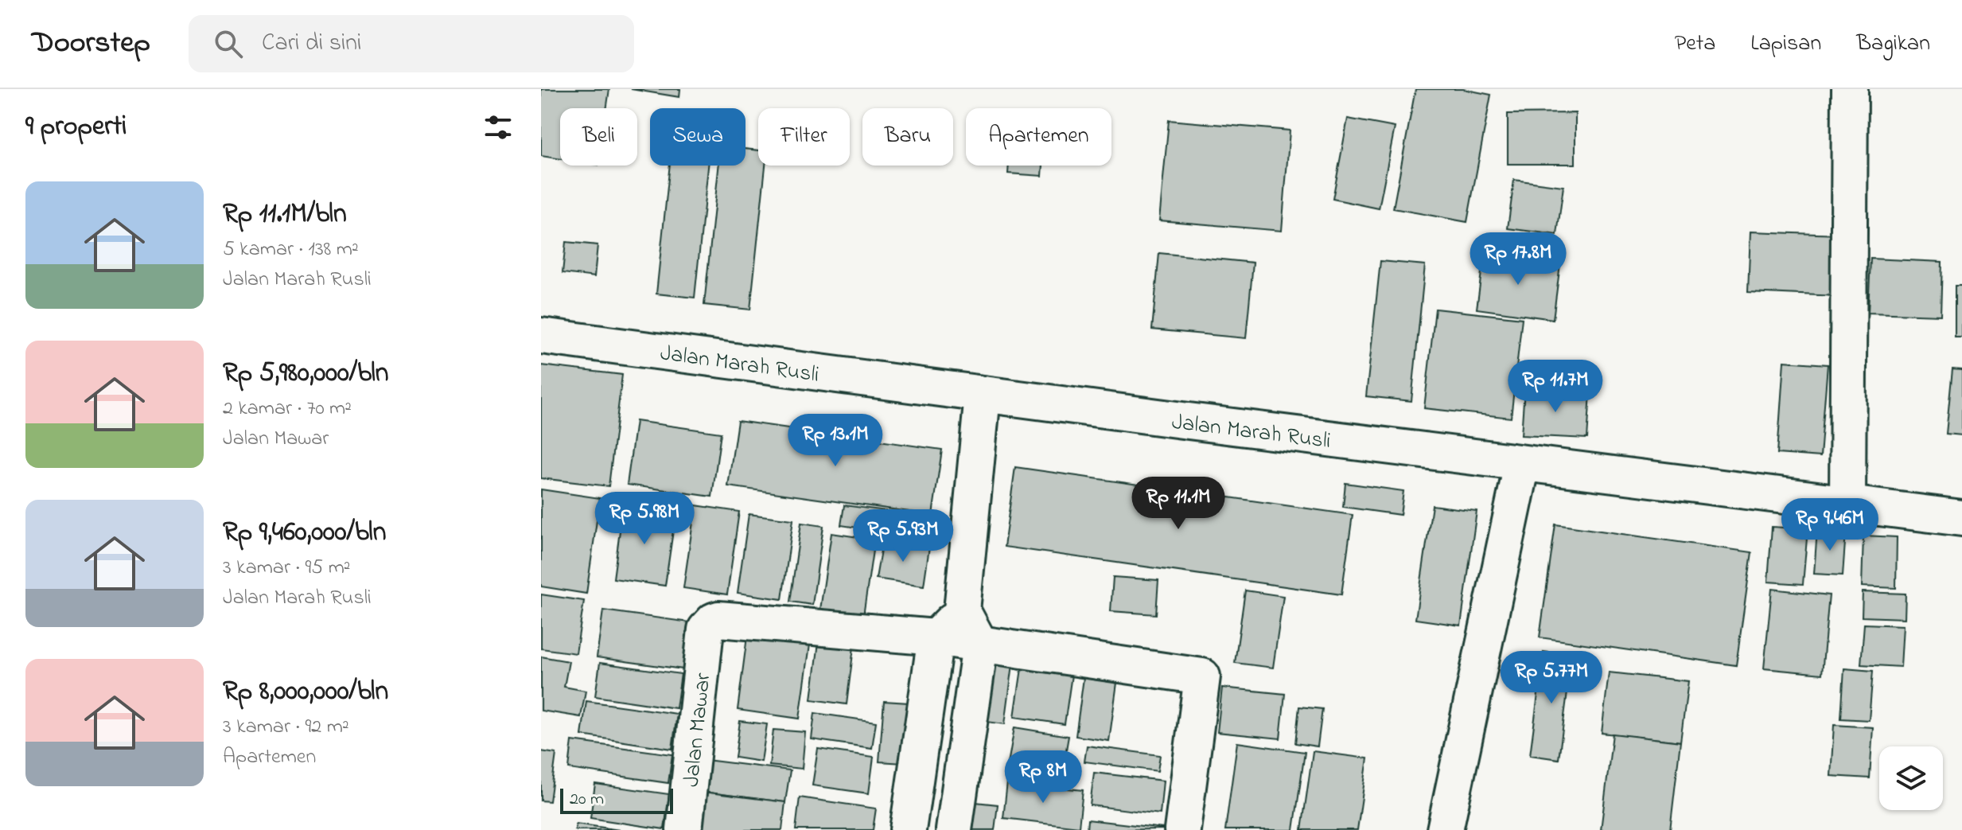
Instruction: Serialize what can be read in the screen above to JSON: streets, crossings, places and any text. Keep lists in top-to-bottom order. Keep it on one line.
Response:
{"streets":{"street":["Jalan Marah Rusli","Jalan Mawar"]},"scale_bar":"20 m","page":{"header":"Doorstep","search":"Cari di sini","nav":["Peta","Lapisan","Bagikan"],"heading":"9 properti","chip":["Beli","Sewa","Filter","Baru","Apartemen"],"list":[{"name":"Rp 11.1M/bln","note":"5 kamar · 138 m² · Jalan Marah Rusli"},{"name":"Rp 5,980,000/bln","note":"2 kamar · 70 m² · Jalan Mawar"},{"name":"Rp 9,460,000/bln","note":"3 kamar · 95 m² · Jalan Marah Rusli"},{"name":"Rp 8,000,000/bln","note":"3 kamar · 92 m² · Apartemen"}],"price":["Rp 17.8M","Rp 11.7M","Rp 13.1M","Rp 11.1M","Rp 5.98M","Rp 9.46M","Rp 5.93M","Rp 5.77M","Rp 8M"],"scale":"20 m"}}
